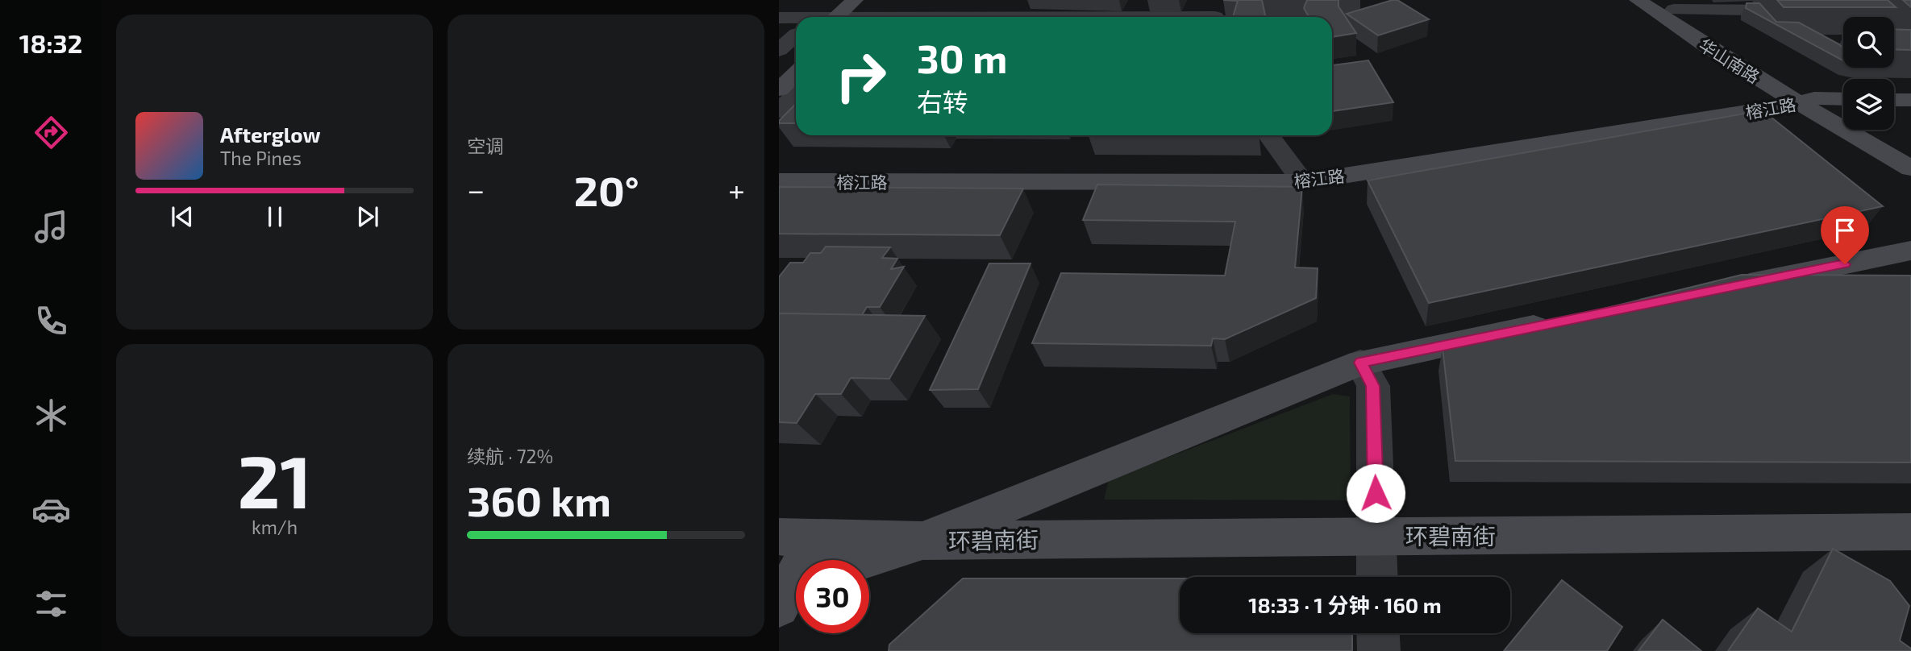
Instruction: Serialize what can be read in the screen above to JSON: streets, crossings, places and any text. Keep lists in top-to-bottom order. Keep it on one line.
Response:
{"streets":{"street":["华山南路","榕江路","环碧南街"]},"crossings":[["华山南路","榕江路"]],"page":{"tabs":"18:32","tile":["空调",["21","km/h"],["续航 · 72%","360 km"]],"turn":["30 m","右转"],"song":["Afterglow","The Pines"],"heat":["−","20°","+"],"limit":"30","trip":"18:33 · 1 分钟 · 160 m"}}
